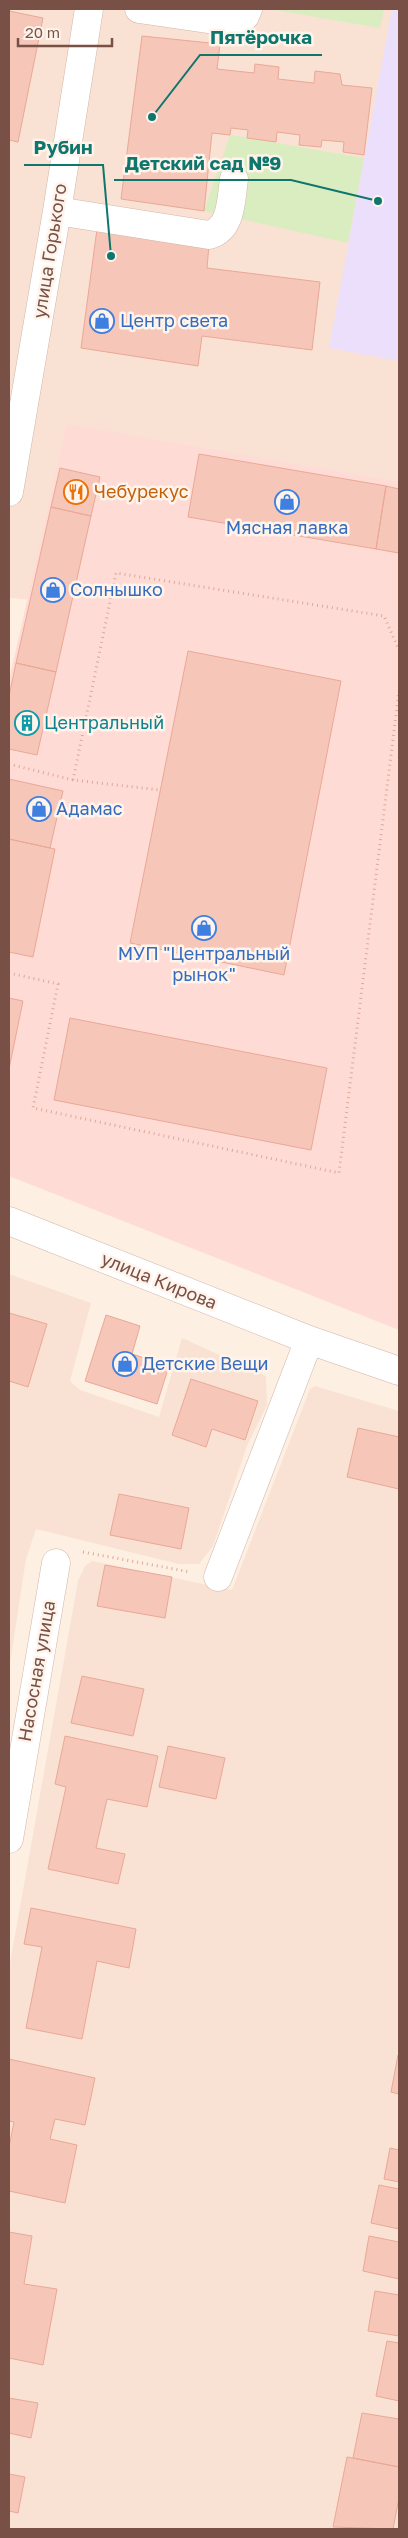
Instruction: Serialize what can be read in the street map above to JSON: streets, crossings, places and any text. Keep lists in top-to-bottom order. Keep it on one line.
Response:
{"streets":{"street":["улица Горького","улица Кирова","Насосная улица"]},"places":{"other":["Пятёрочка","Детский сад №9","Рубин"],"shop":["Центр света","Мясная лавка","Солнышко","Адамас","МУП \"Центральный рынок\"","Детские Вещи"],"restaurant":["Чебурекус"],"building":["Центральный"]},"scale_bar":"20 m"}
